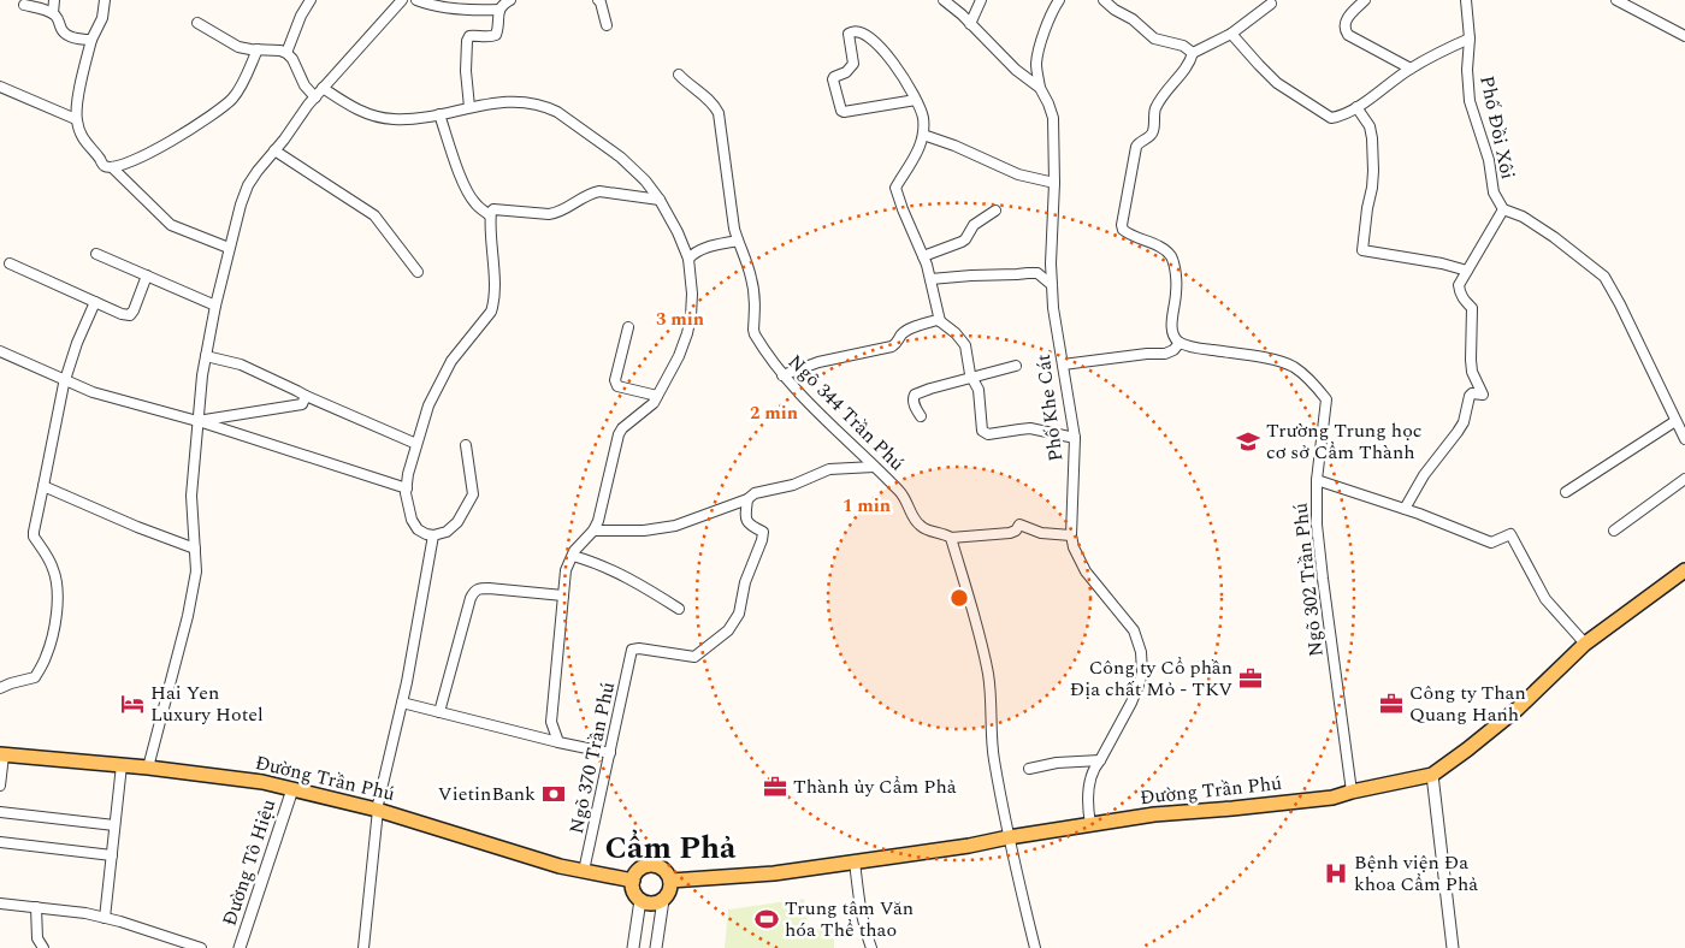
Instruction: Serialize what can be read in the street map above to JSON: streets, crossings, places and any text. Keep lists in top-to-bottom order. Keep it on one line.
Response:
{"streets":{"main road":["Đường Trần Phú"],"street":["Phố Đồi Xôi","Phố Khe Cát","Ngõ 344 Trần Phú","Ngõ 302 Trần Phú","Ngõ 370 Trần Phú","Đường Tô Hiệu"]},"crossings":[["Phố Khe Cát","Đường Trần Phú"],["Ngõ 302 Trần Phú","Đường Trần Phú"],["Ngõ 370 Trần Phú","Đường Trần Phú"],["Đường Trần Phú","Đường Tô Hiệu"]],"districts":["Cẩm Phả"],"places":{"school or university":["Trường Trung học cơ sở Cẩm Thành"],"office":["Công ty Cổ phần Địa chất Mỏ - TKV","Công ty Than Quang Hanh","Thành ủy Cẩm Phả"],"hotel":["Hai Yen Luxury Hotel"],"bank":["VietinBank"],"hospital":["Bệnh viện Đa khoa Cẩm Phả"],"sports":["Trung tâm Văn hóa Thể thao"]},"rings":["3 min","2 min","1 min"]}
